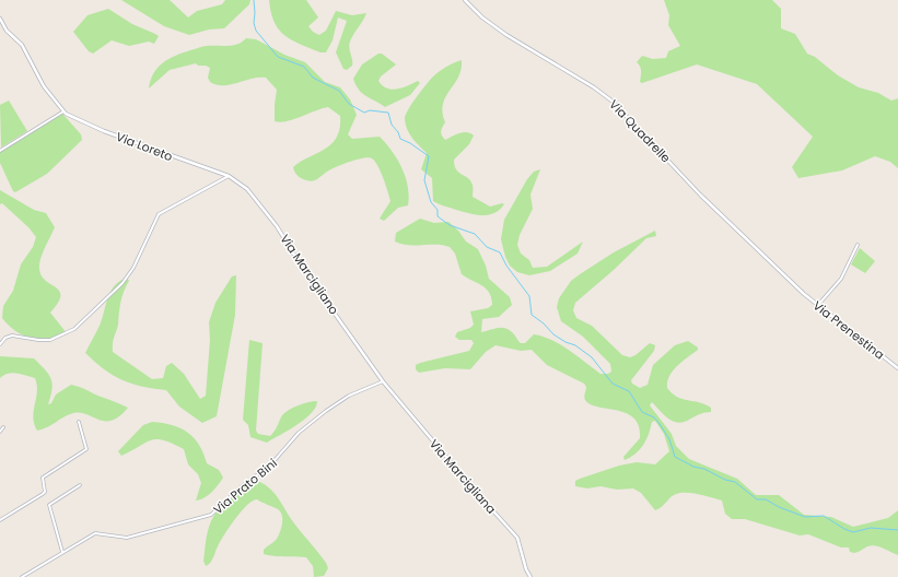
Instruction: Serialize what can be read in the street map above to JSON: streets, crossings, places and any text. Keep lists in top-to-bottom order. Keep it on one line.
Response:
{"streets":{"street":["Via Quadrelle","Via Loreto","Via Marcigliano","Via Prenestina","Via Marcigliana","Via Prato Bini"]},"crossings":[["Via Quadrelle","Via Prenestina"],["Via Loreto","Via Marcigliano"],["Via Marcigliano","Via Marcigliana"],["Via Marcigliano","Via Prato Bini"],["Via Marcigliana","Via Prato Bini"]]}
